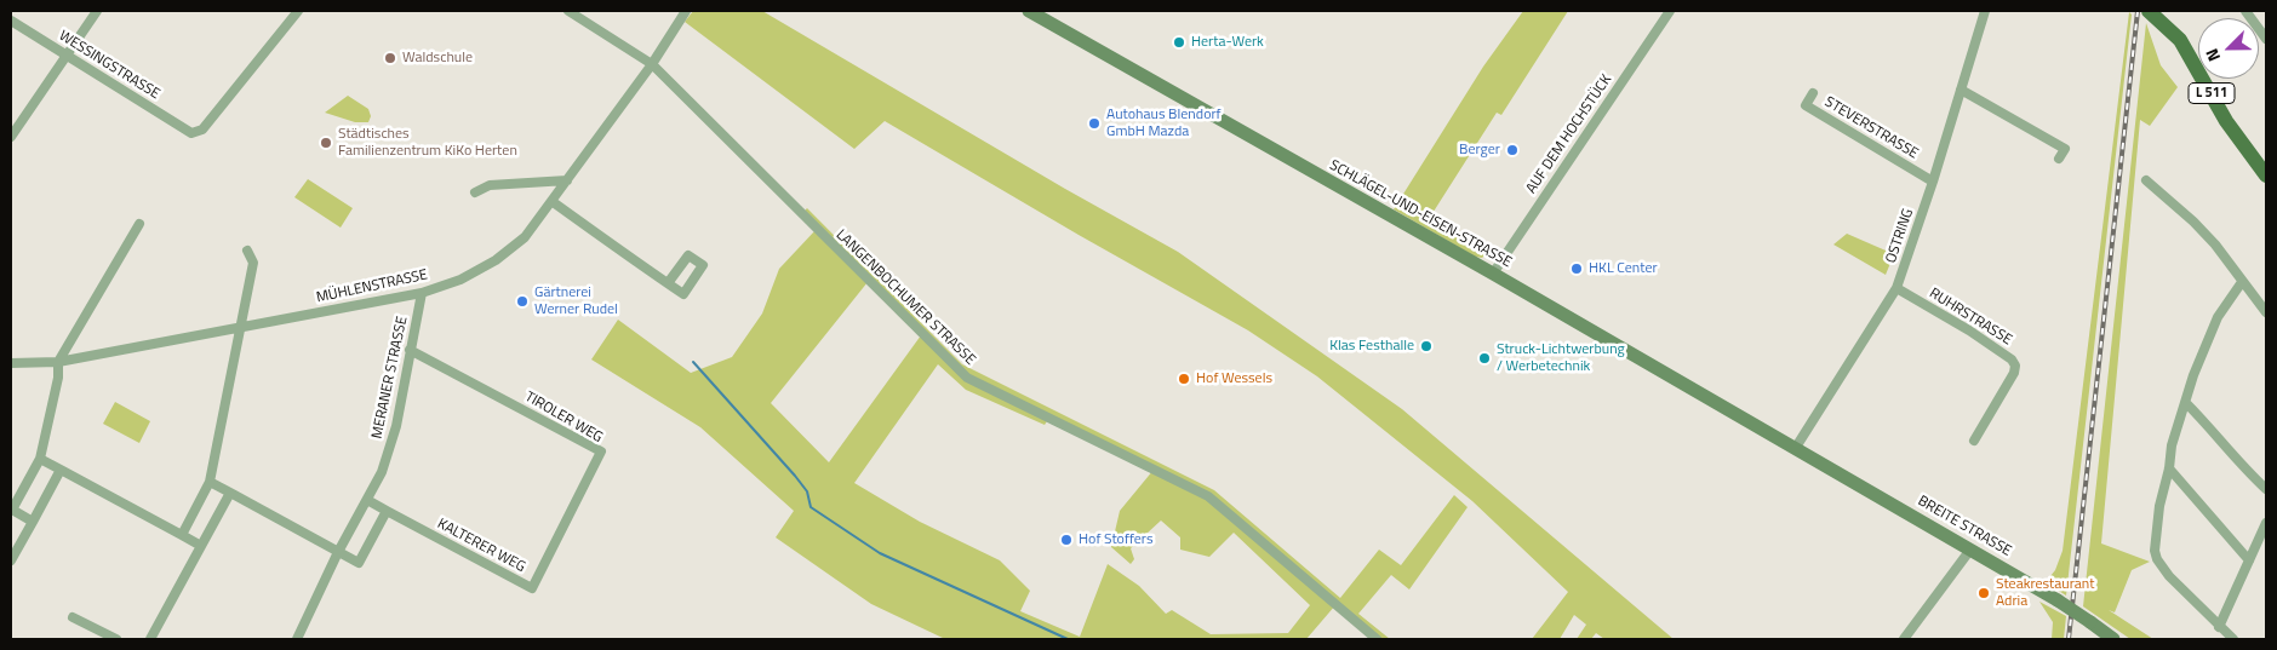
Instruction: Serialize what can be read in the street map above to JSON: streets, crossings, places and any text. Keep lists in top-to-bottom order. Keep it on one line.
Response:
{"streets":{"main road":["L 511"],"street":["WESSINGSTRASSE","STEVERSTRASSE","AUF DEM HOCHSTÜCK","SCHLÄGEL-UND-EISEN-STRASSE","OSTRING","MÜHLENSTRASSE","LANGENBOCHUMER STRASSE","RUHRSTRASSE","MERANER STRASSE","TIROLER WEG","BREITE STRASSE","KALTERER WEG"]},"crossings":[["STEVERSTRASSE","OSTRING"],["AUF DEM HOCHSTÜCK","SCHLÄGEL-UND-EISEN-STRASSE"],["SCHLÄGEL-UND-EISEN-STRASSE","OSTRING"],["SCHLÄGEL-UND-EISEN-STRASSE","BREITE STRASSE"],["OSTRING","RUHRSTRASSE"],["OSTRING","BREITE STRASSE"],["MÜHLENSTRASSE","LANGENBOCHUMER STRASSE"],["MÜHLENSTRASSE","MERANER STRASSE"],["MERANER STRASSE","TIROLER WEG"],["TIROLER WEG","KALTERER WEG"]],"places":["Herta-Werk","Waldschule","Autohaus Blendorf GmbH Mazda","Städtisches Familienzentrum KiKo Herten","Berger","HKL Center","Gärtnerei Werner Rudel","Klas Festhalle","Struck-Lichtwerbung / Werbetechnik","Hof Wessels","Hof Stoffers","Steakrestaurant Adria"],"north":"bottom left"}
